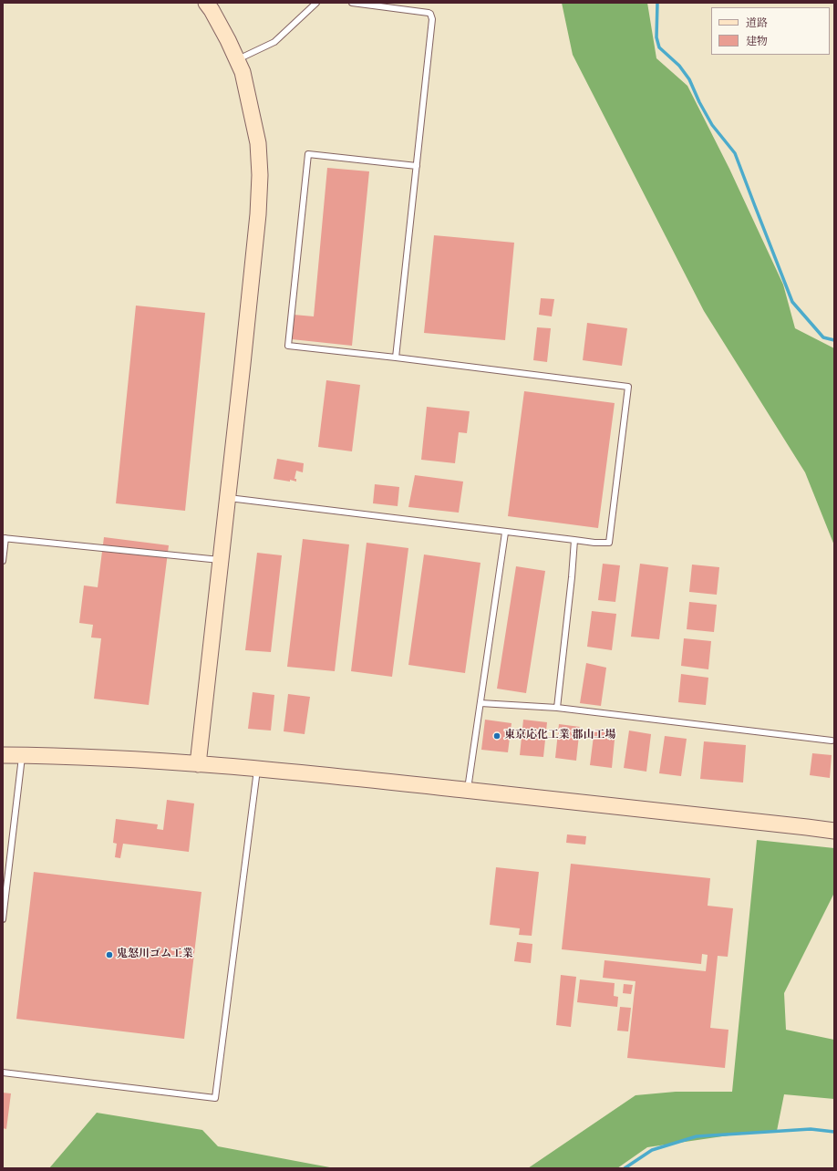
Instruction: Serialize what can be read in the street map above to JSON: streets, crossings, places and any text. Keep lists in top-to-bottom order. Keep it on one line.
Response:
{"places":["東京応化工業 郡山工場","鬼怒川ゴム工業"],"legend":["道路","建物"]}
